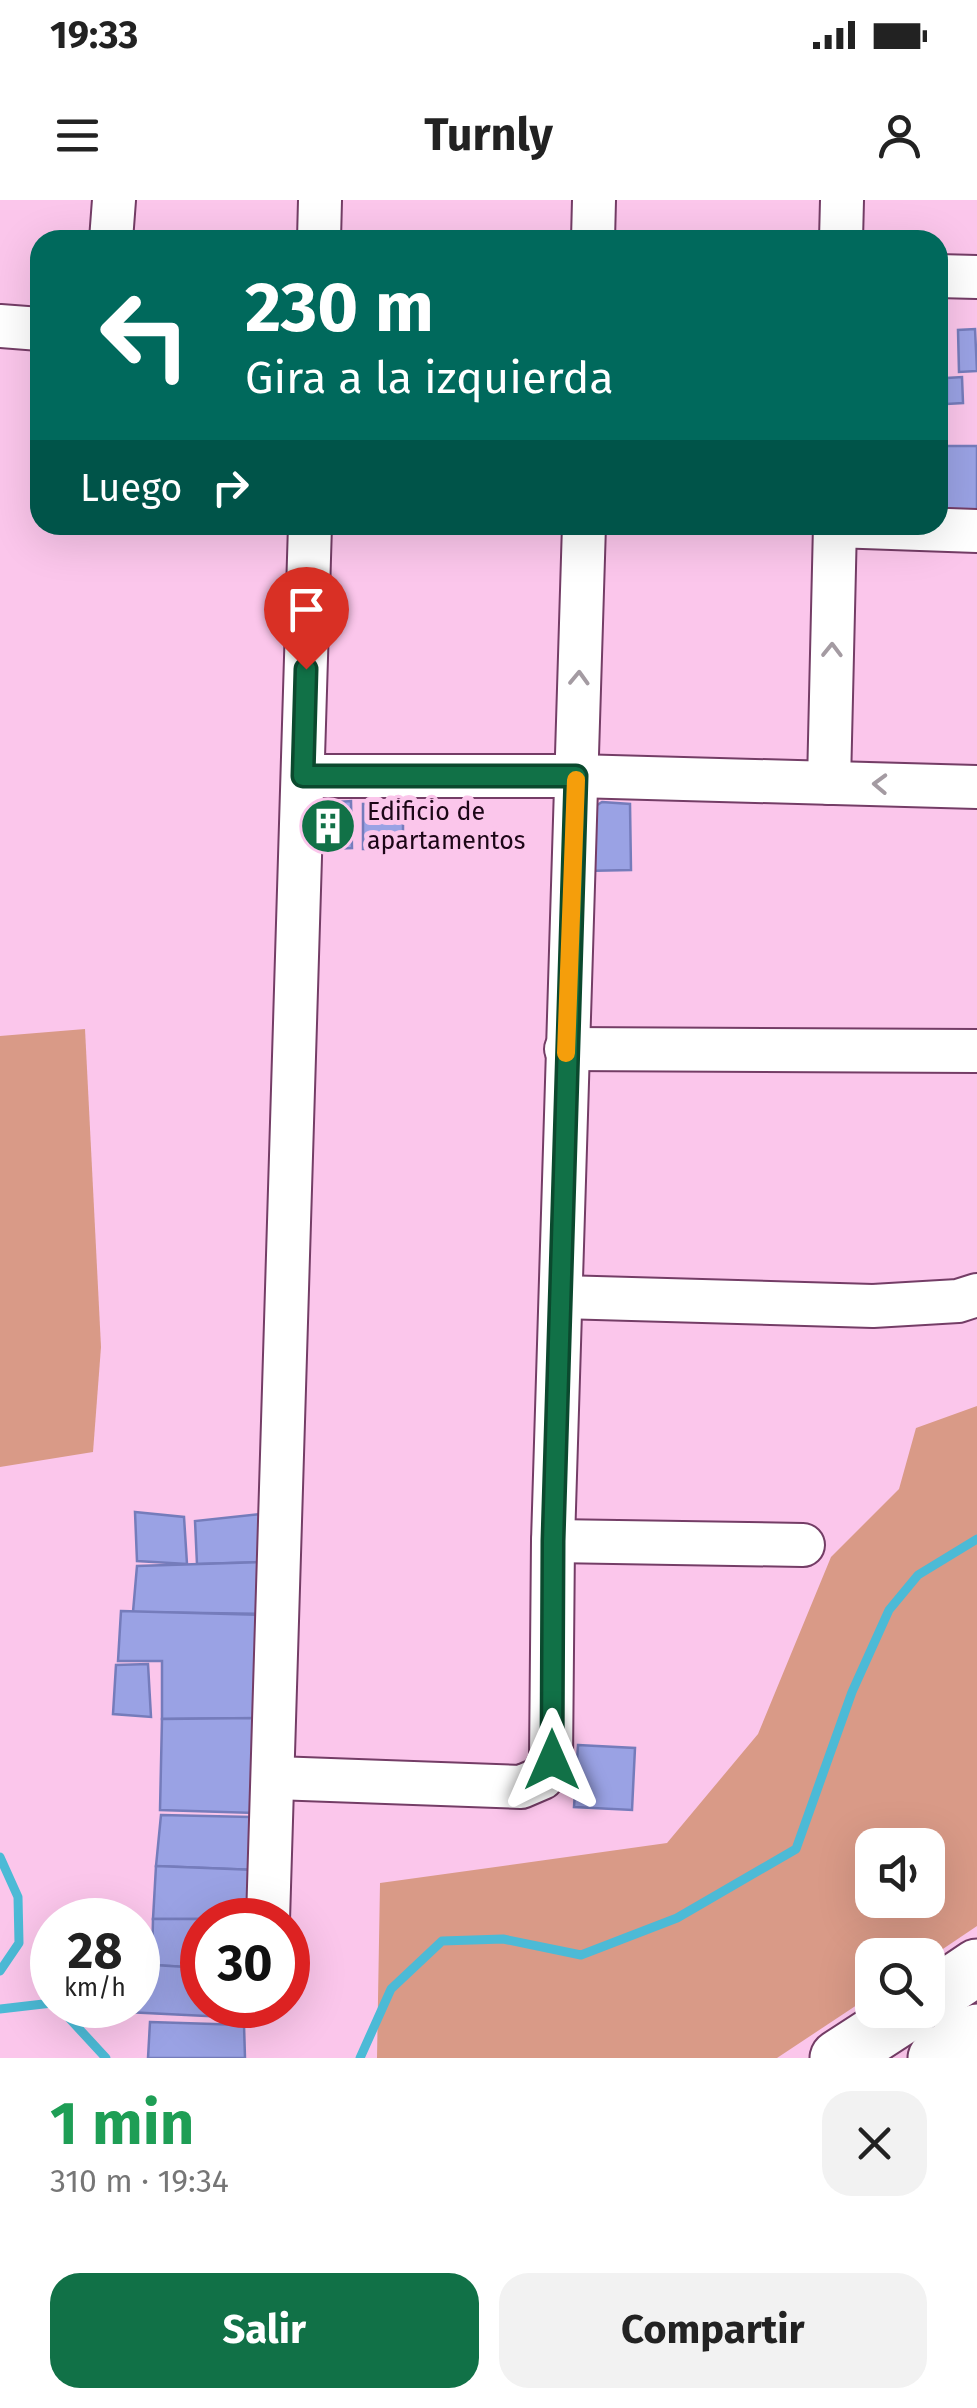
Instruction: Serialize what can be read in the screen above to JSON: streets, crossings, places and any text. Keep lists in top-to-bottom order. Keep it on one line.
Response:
{"places":{"building":["Edificio de apartamentos"]},"page":{"status":"19:33","header":"Turnly","turn":["230 m","Gira a la izquierda"],"then":"Luego","speed":"28 km/h","limit":"30","heading":["1 min","310 m · 19:34"],"buttons":["Salir","Compartir"]}}
